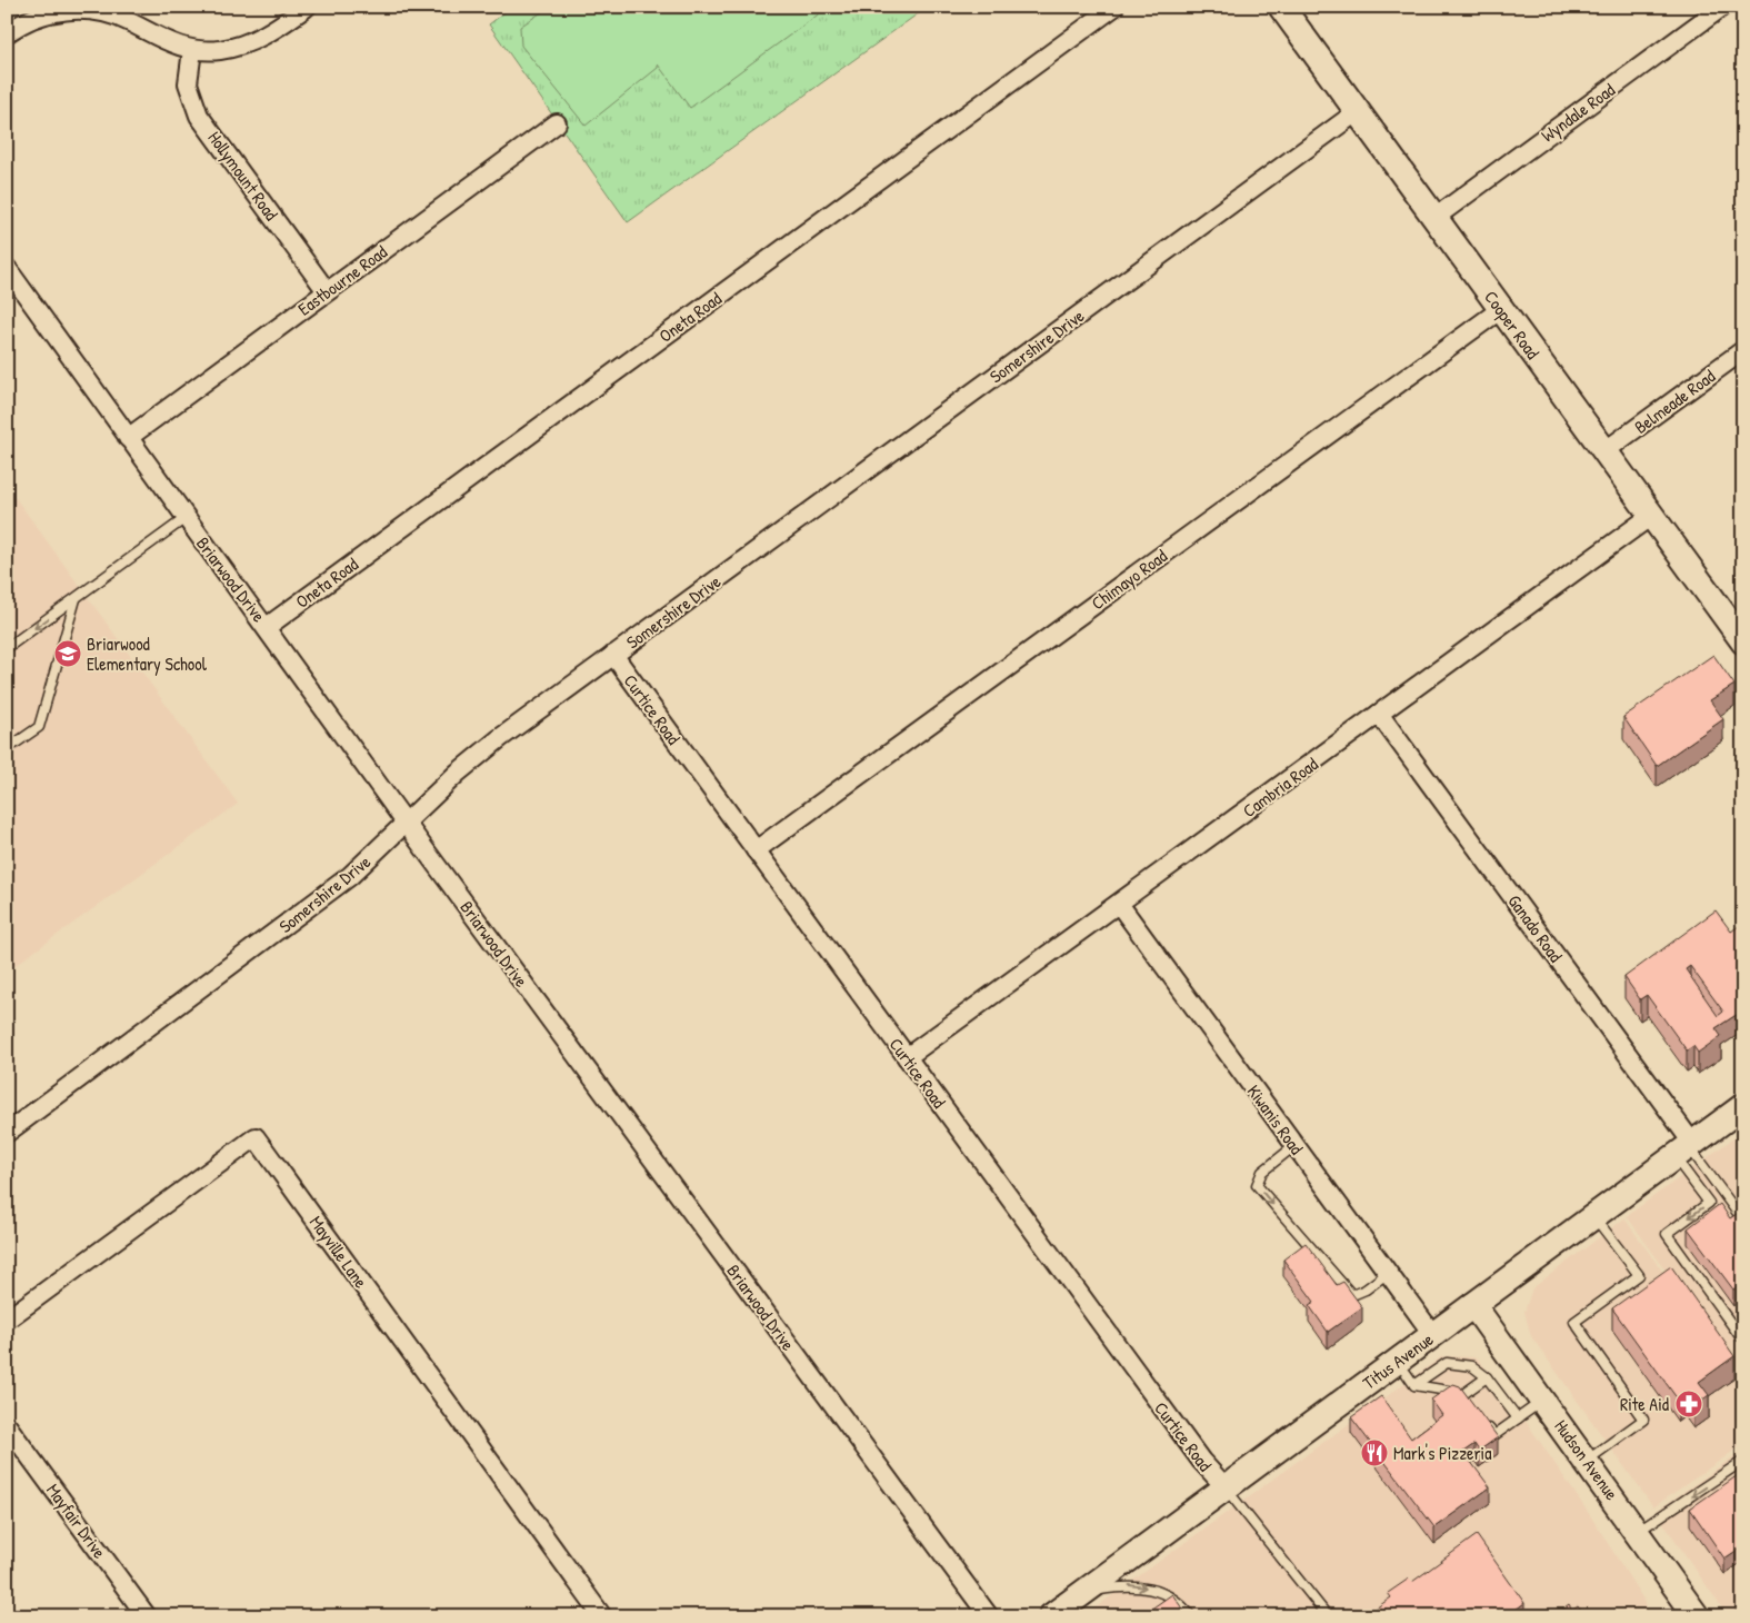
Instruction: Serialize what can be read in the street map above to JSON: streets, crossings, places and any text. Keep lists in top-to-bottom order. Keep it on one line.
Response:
{"streets":{"main road":["Cooper Road","Titus Avenue","Hudson Avenue"],"street":["Wyndale Road","Hollymount Road","Eastbourne Road","Oneta Road","Somershire Drive","Belmeade Road","Briarwood Drive","Chimayo Road","Curtice Road","Cambria Road","Ganado Road","Kiwanis Road","Mayville Lane","Mayfair Drive"]},"crossings":[["Wyndale Road","Cooper Road"],["Hollymount Road","Eastbourne Road"],["Eastbourne Road","Briarwood Drive"],["Oneta Road","Briarwood Drive"],["Cooper Road","Somershire Drive"],["Cooper Road","Belmeade Road"],["Cooper Road","Chimayo Road"],["Cooper Road","Cambria Road"],["Somershire Drive","Briarwood Drive"],["Somershire Drive","Curtice Road"],["Chimayo Road","Curtice Road"],["Curtice Road","Cambria Road"],["Curtice Road","Titus Avenue"],["Cambria Road","Ganado Road"],["Cambria Road","Kiwanis Road"],["Ganado Road","Titus Avenue"],["Kiwanis Road","Titus Avenue"],["Titus Avenue","Hudson Avenue"]],"places":{"school or university":["Briarwood Elementary School"],"pharmacy":["Rite Aid"],"restaurant":["Mark's Pizzeria"]}}
